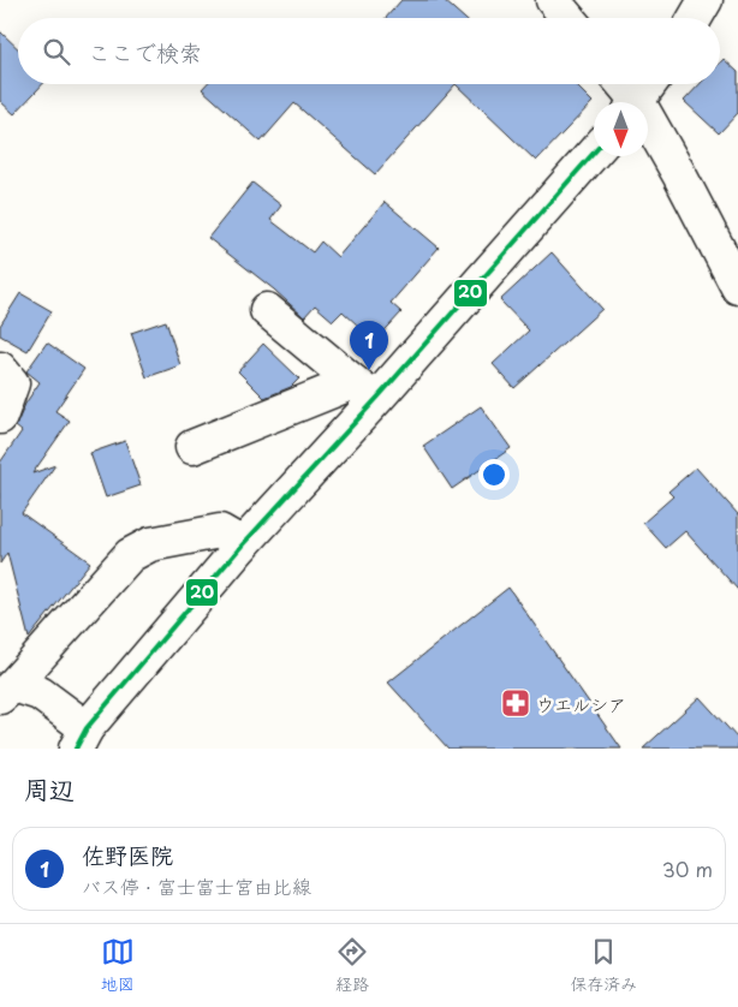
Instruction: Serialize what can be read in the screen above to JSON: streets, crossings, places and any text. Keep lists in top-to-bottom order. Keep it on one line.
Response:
{"places":{"pharmacy":["ウエルシア"]},"lines":["transit line 20"],"north":"bottom","page":{"search":"ここで検索","pins":"1","heading":"周辺","list":[{"mark":"1","name":"佐野医院","note":"バス停 · 富士富士宮由比線","value":"30 m"}],"nav":["地図","経路","保存済み"]}}
